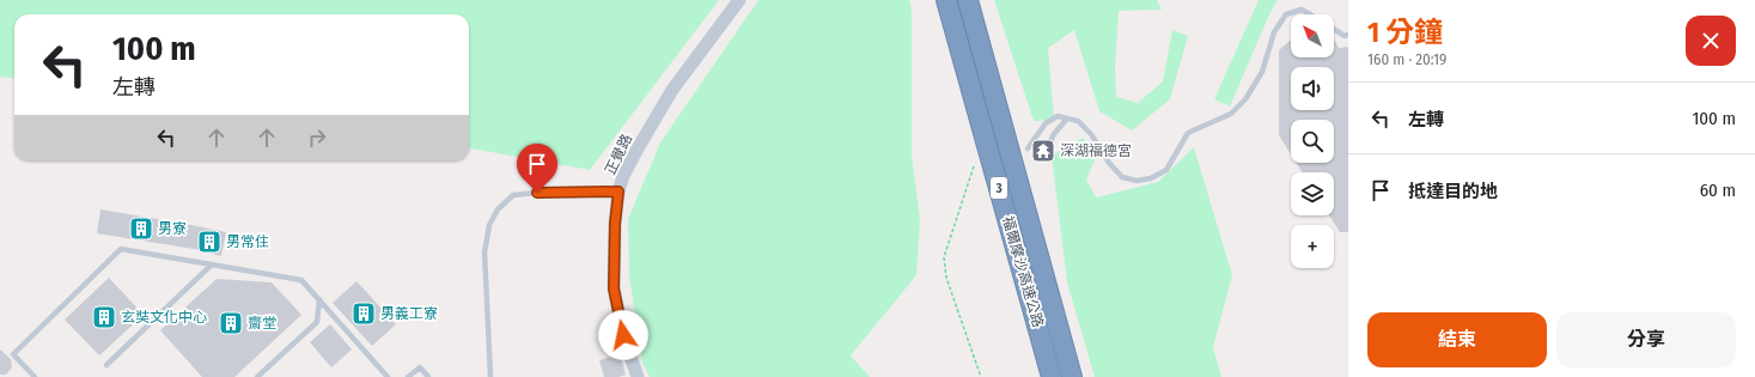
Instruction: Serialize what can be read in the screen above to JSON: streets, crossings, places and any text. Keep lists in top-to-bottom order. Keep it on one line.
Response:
{"streets":{"highway":["3","福爾摩沙高速公路"],"street":["正覺路"]},"places":{"temple":["深湖福德宮"],"building":["男寮","男常住","男義工寮","玄奘文化中心","齋堂"]},"north":"top left","page":{"heading":["1 分鐘","160 m · 20:19"],"map_buttons":"+","turn":["100 m","左轉"],"list":[{"name":"左轉","value":"100 m"},{"name":"抵達目的地","value":"60 m"}],"buttons":["結束","分享"]}}
